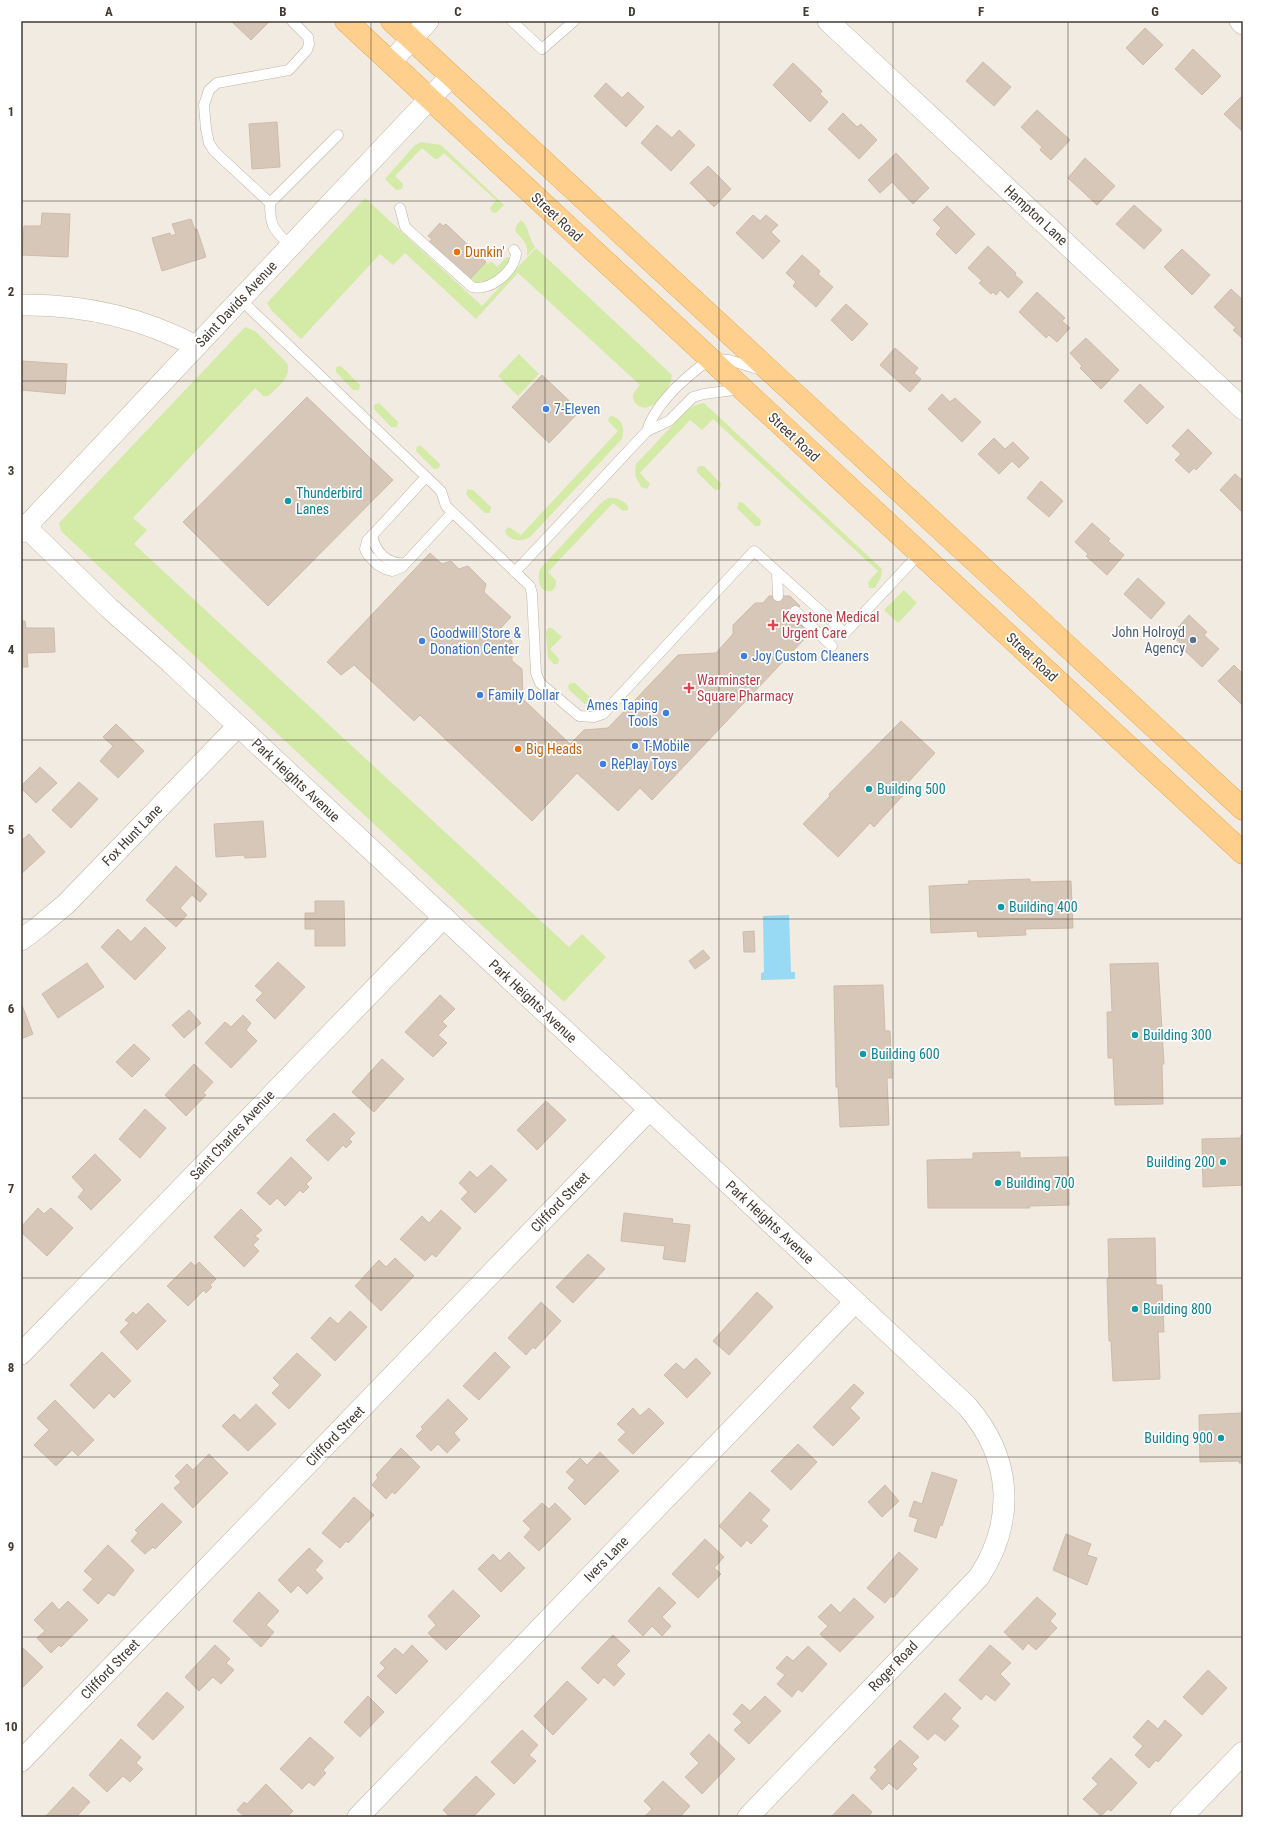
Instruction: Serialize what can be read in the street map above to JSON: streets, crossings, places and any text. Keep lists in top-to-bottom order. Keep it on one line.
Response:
{"streets":{"main road":["Street Road"],"street":["Hampton Lane","Saint Davids Avenue","Park Heights Avenue","Fox Hunt Lane","Saint Charles Avenue","Clifford Street","Ivers Lane","Roger Road"]},"crossings":[["Street Road","Saint Davids Avenue"],["Saint Davids Avenue","Park Heights Avenue"],["Park Heights Avenue","Fox Hunt Lane"],["Park Heights Avenue","Saint Charles Avenue"],["Park Heights Avenue","Clifford Street"],["Park Heights Avenue","Ivers Lane"],["Park Heights Avenue","Roger Road"]],"places":{"other":["Dunkin'","7-Eleven","Thunderbird Lanes","John Holroyd Agency","Goodwill Store & Donation Center","Joy Custom Cleaners","Family Dollar","Ames Taping Tools","T-Mobile","Big Heads","RePlay Toys","Building 500","Building 400","Building 300","Building 600","Building 200","Building 700","Building 800","Building 900"],"health":["Keystone Medical Urgent Care","Warminster Square Pharmacy"]},"grid":{"columns":["A","B","C","D","E","F","G"],"rows":["1","2","3","4","5","6","7","8","9","10"]}}
